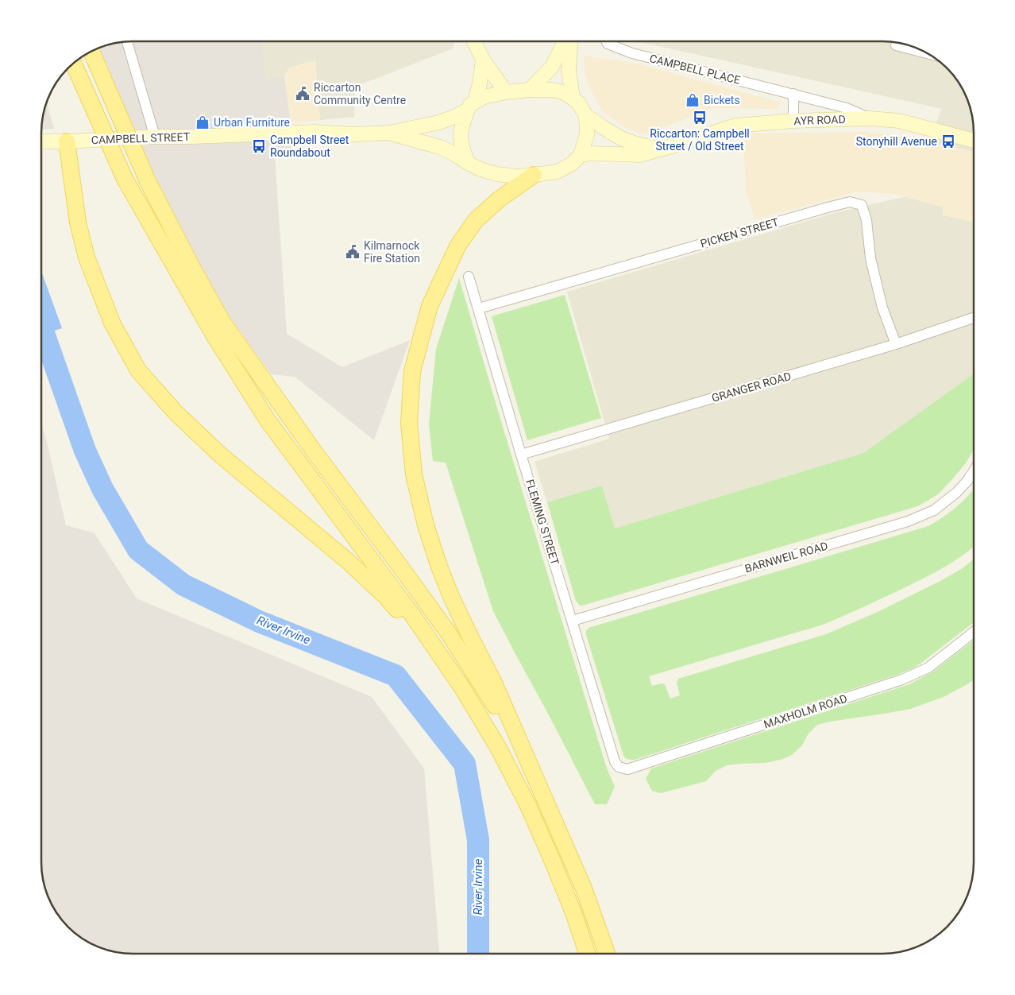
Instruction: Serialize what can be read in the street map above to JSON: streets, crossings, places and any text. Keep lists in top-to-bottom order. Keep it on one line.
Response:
{"streets":{"main road":["AYR ROAD","CAMPBELL STREET"],"street":["CAMPBELL PLACE","PICKEN STREET","GRANGER ROAD","FLEMING STREET","BARNWEIL ROAD","MAXHOLM ROAD"]},"crossings":[["CAMPBELL PLACE","AYR ROAD"],["AYR ROAD","CAMPBELL STREET"],["PICKEN STREET","GRANGER ROAD"],["PICKEN STREET","FLEMING STREET"],["GRANGER ROAD","FLEMING STREET"],["FLEMING STREET","BARNWEIL ROAD"],["FLEMING STREET","MAXHOLM ROAD"]],"water":["River Irvine"],"places":{"public building":["Riccarton Community Centre","Kilmarnock Fire Station"],"shop":["Bickets","Urban Furniture"],"bus stop":["Riccarton: Campbell Street / Old Street","Stonyhill Avenue","Campbell Street Roundabout"]}}
